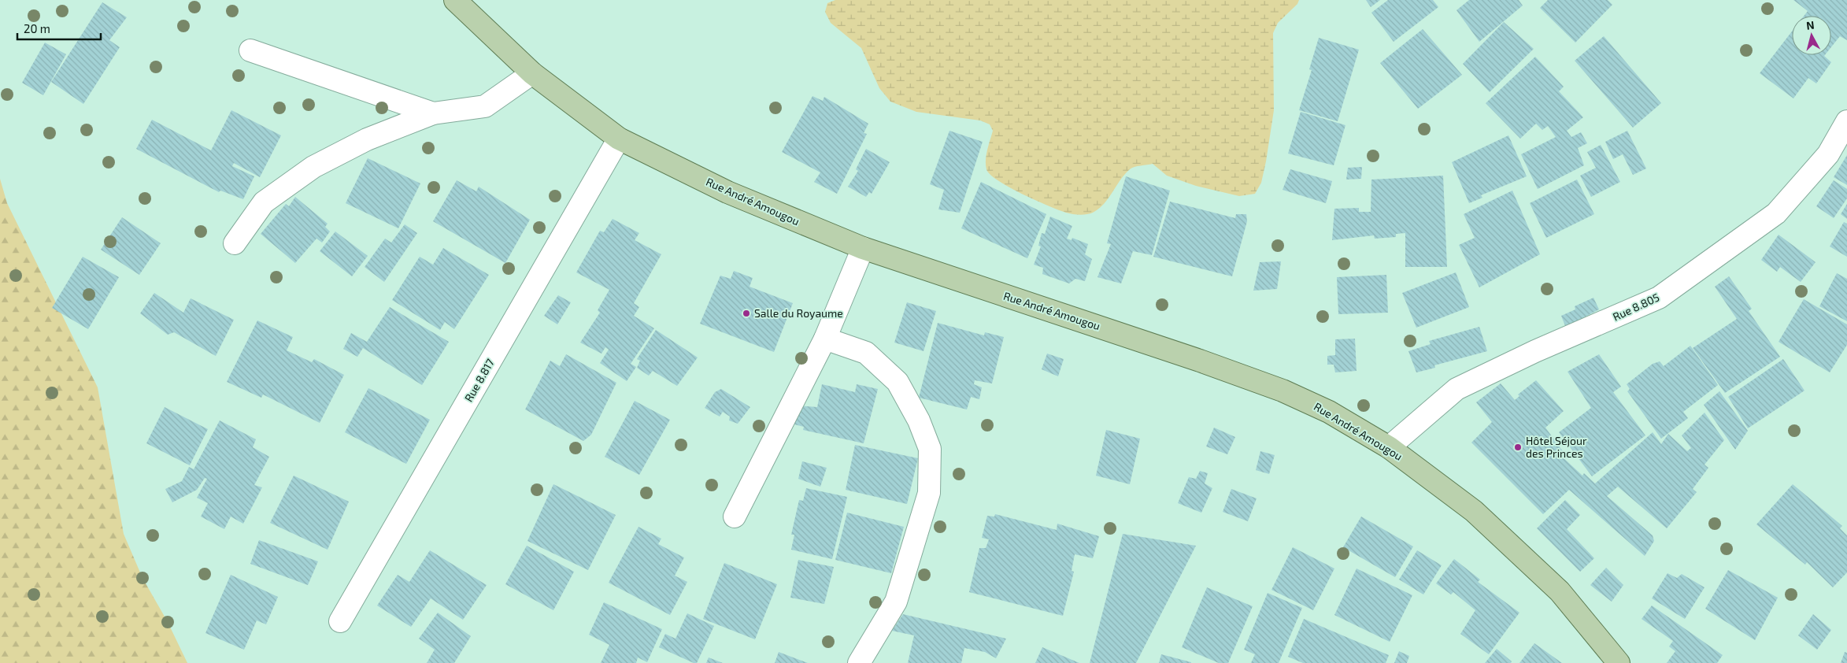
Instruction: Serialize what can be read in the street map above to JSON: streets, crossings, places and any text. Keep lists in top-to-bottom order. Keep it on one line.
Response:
{"streets":{"main road":["Rue André Amougou"],"street":["Rue 8.805","Rue 8.817"]},"crossings":[["Rue André Amougou","Rue 8.805"],["Rue André Amougou","Rue 8.817"]],"places":["Salle du Royaume","Hôtel Séjour des Princes"],"scale_bar":"20 m","north":"top"}
